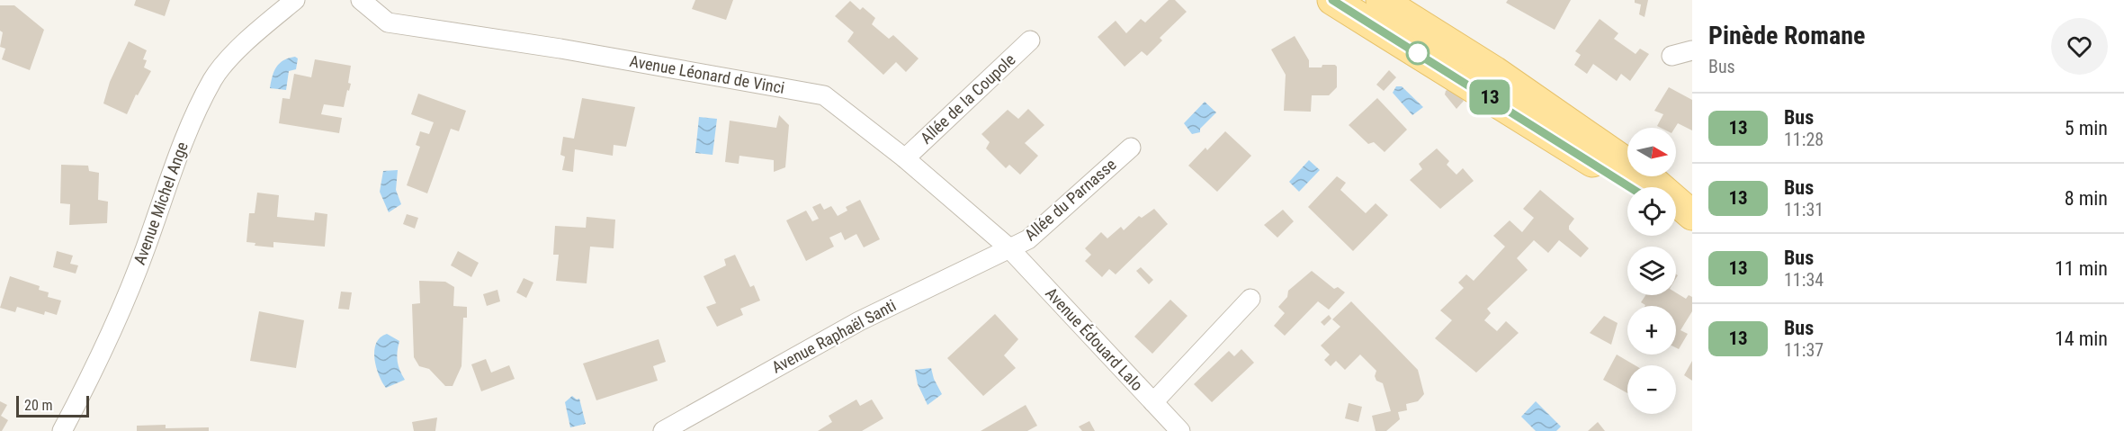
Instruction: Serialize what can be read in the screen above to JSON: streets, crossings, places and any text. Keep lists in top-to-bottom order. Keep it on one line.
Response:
{"streets":{"street":["Avenue Léonard de Vinci","Allée de la Coupole","Allée du Parnasse","Avenue Michel Ange","Avenue Raphaël Santi","Avenue Édouard Lalo"]},"crossings":[["Avenue Léonard de Vinci","Allée de la Coupole"],["Avenue Léonard de Vinci","Allée du Parnasse"],["Avenue Léonard de Vinci","Avenue Raphaël Santi"],["Avenue Léonard de Vinci","Avenue Édouard Lalo"],["Allée du Parnasse","Avenue Raphaël Santi"],["Allée du Parnasse","Avenue Édouard Lalo"],["Avenue Raphaël Santi","Avenue Édouard Lalo"]],"lines":["bus line 13"],"scale_bar":"20 m","north":"right","page":{"on_map":"13","heading":["Pinède Romane","Bus"],"list":[{"mark":"13","name":"Bus","note":"11:28","value":"5 min"},{"mark":"13","name":"Bus","note":"11:31","value":"8 min"},{"mark":"13","name":"Bus","note":"11:34","value":"11 min"},{"mark":"13","name":"Bus","note":"11:37","value":"14 min"}],"map_buttons":["+","−"],"scale":"20 m"}}
